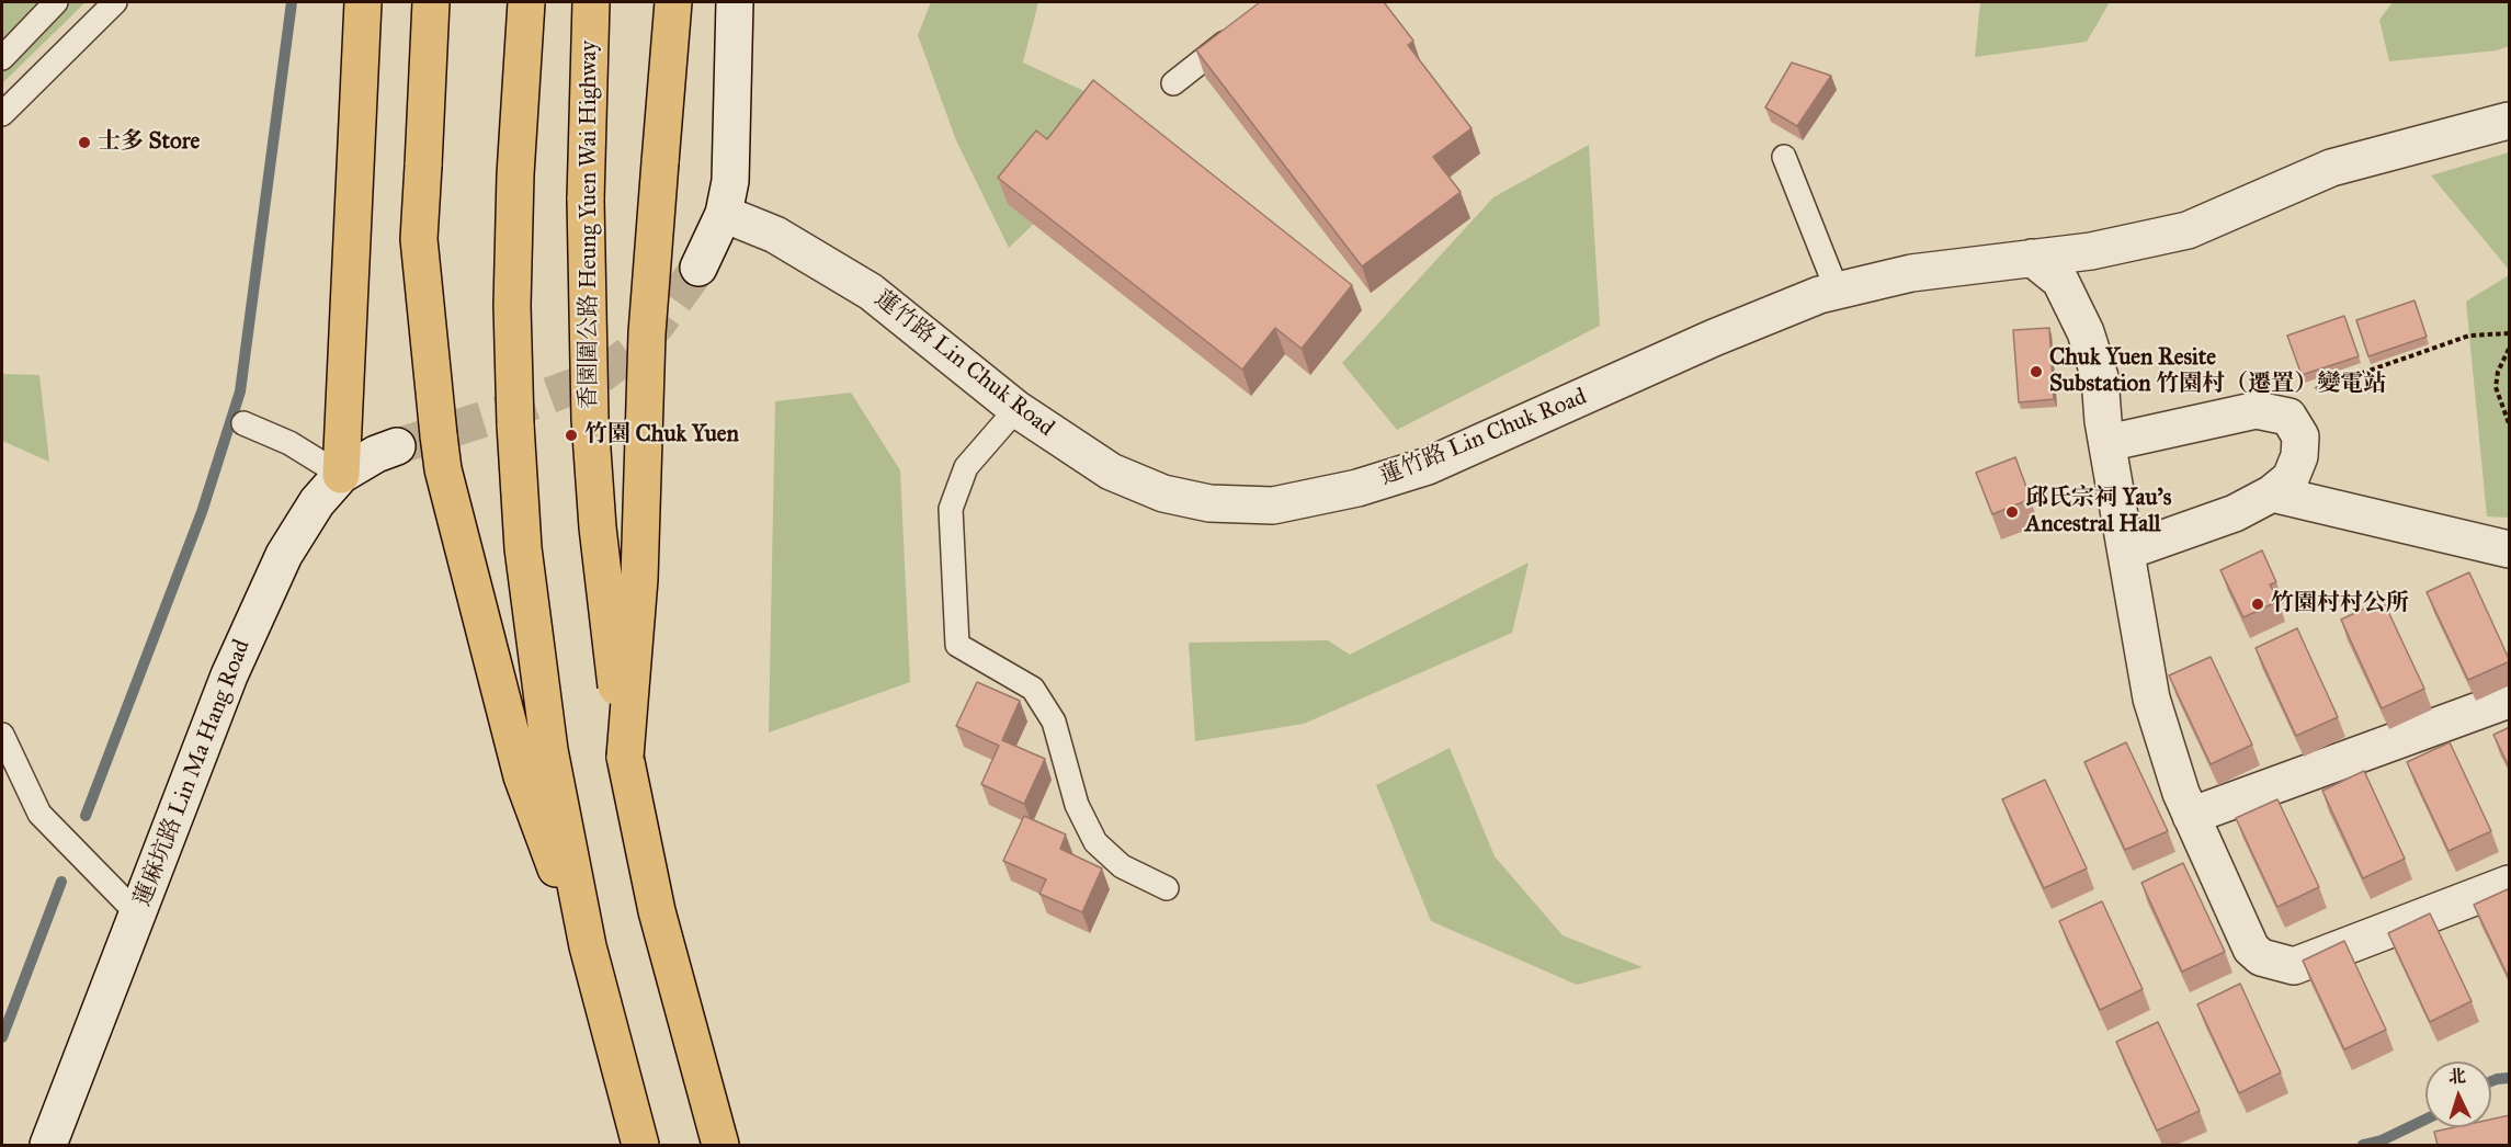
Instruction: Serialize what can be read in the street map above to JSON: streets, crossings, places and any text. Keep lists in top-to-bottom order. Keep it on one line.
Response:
{"streets":{"highway":["香園圍公路 Heung Yuen Wai Highway"],"street":["蓮竹路 Lin Chuk Road","蓮麻坑路 Lin Ma Hang Road"]},"places":["士多 Store","Chuk Yuen Resite Substation 竹園村（遷置）變電站","竹園 Chuk Yuen","邱氏宗祠 Yau's Ancestral Hall","竹園村村公所"],"north":"top"}
